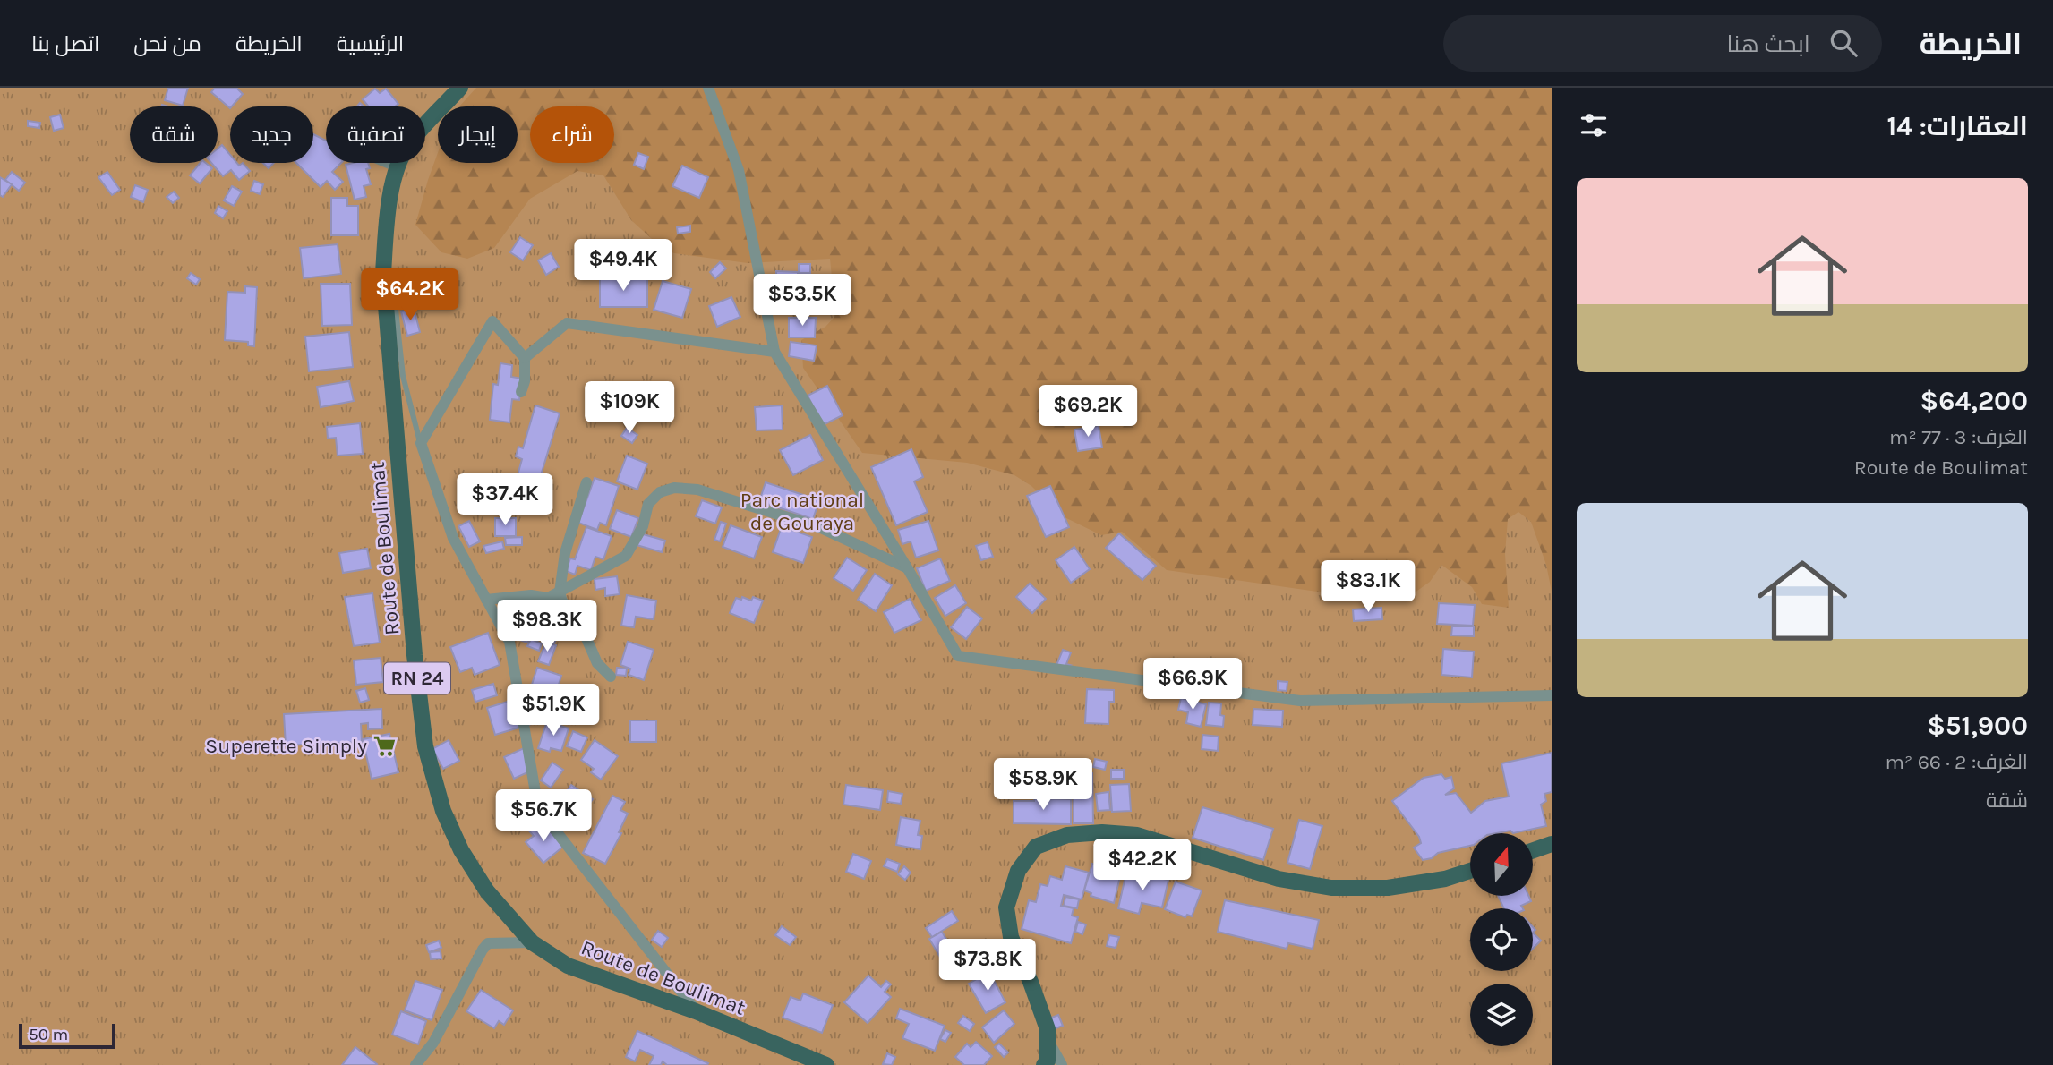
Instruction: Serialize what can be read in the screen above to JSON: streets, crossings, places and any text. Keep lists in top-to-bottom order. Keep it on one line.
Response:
{"streets":{"main road":["Route de Boulimat","RN 24"]},"parks":["Parc national de Gouraya"],"places":{"supermarket":["Superette Simply"]},"scale_bar":"50 m","north":"top","page":{"header":"الخريطة","search":"ابحث هنا","nav":["الرئيسية","الخريطة","من نحن","اتصل بنا"],"heading":"العقارات: 14","chip":["شراء","إيجار","تصفية","جديد","شقة"],"list":[{"name":"$64,200","note":"الغرف: 3 · 77 m² · Route de Boulimat"},{"name":"$51,900","note":"الغرف: 2 · 66 m² · شقة"}],"price":["$49.4K","$64.2K","$53.5K","$109K","$69.2K","$37.4K","$83.1K","$98.3K","$66.9K","$51.9K","$58.9K","$56.7K","$42.2K","$73.8K"],"scale":"50 m"}}
